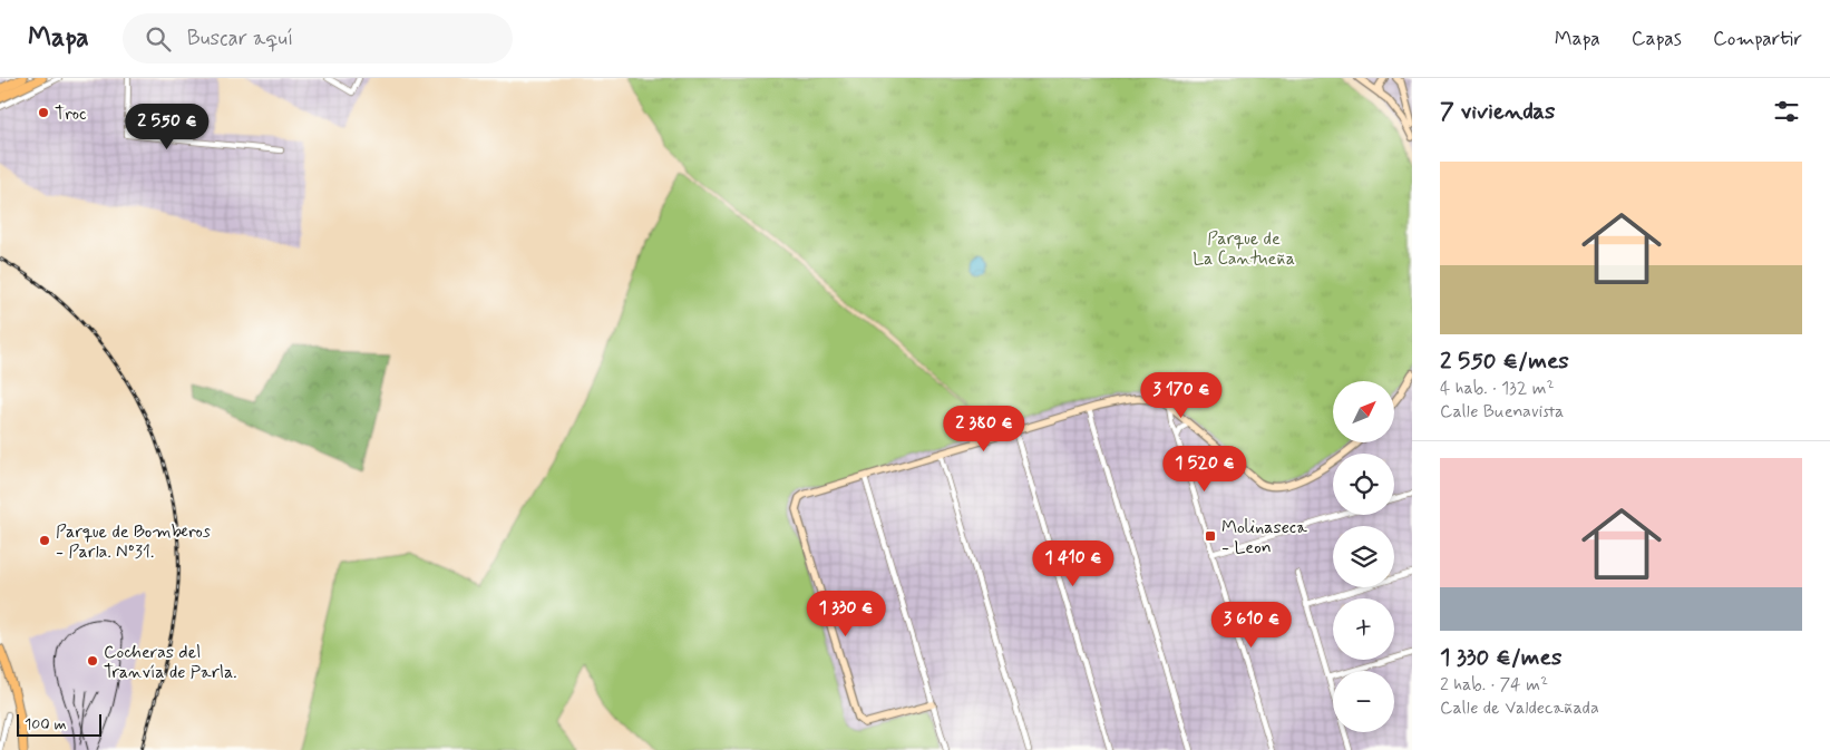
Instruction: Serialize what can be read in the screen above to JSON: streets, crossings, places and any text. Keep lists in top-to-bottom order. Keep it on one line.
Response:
{"parks":["Parque de La Cantueña"],"places":{"other":["Troc","Parque de Bomberos - Parla. Nº31.","Cocheras del Tranvía de Parla."],"transit":["Molinaseca - Leon"]},"scale_bar":"100 m","north":"top right","page":{"header":"Mapa","search":"Buscar aquí","nav":["Mapa","Capas","Compartir"],"heading":"7 viviendas","price":["2 550 €","3 170 €","2 380 €","1 520 €","1 410 €","1 330 €","3 610 €"],"list":[{"name":"2 550 €/mes","note":"4 hab. · 132 m² · Calle Buenavista"},{"name":"1 330 €/mes","note":"2 hab. · 74 m² · Calle de Valdecañada"}],"map_buttons":["+","−"],"scale":"100 m"}}
